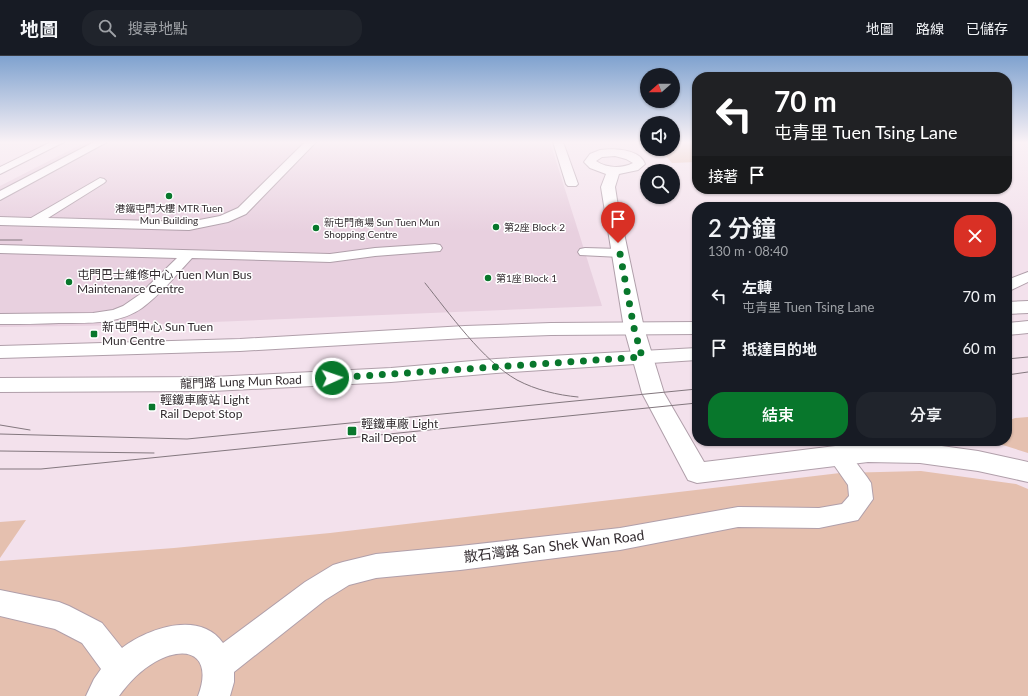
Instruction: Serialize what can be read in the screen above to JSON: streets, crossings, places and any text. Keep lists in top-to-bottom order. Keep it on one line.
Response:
{"streets":{"main road":["龍門路 Lung Mun Road"],"lane":["散石灣路 San Shek Wan Road"]},"places":{"other":["港鐵屯門大樓 MTR Tuen Mun Building","第2座 Block 2","新屯門商場 Sun Tuen Mun Shopping Centre","第1座 Block 1","屯門巴士維修中心 Tuen Mun Bus Maintenance Centre"],"transit":["新屯門中心 Sun Tuen Mun Centre","輕鐵車廠站 Light Rail Depot Stop","輕鐵車廠 Light Rail Depot"]},"north":"left","page":{"header":"地圖","search":"搜尋地點","nav":["地圖","路線","已儲存"],"turn":["70 m","屯青里 Tuen Tsing Lane"],"then":"接著","heading":["2 分鐘","130 m · 08:40"],"list":[{"name":"左轉","note":"屯青里 Tuen Tsing Lane","value":"70 m"},{"name":"抵達目的地","value":"60 m"}],"buttons":["結束","分享"]}}
